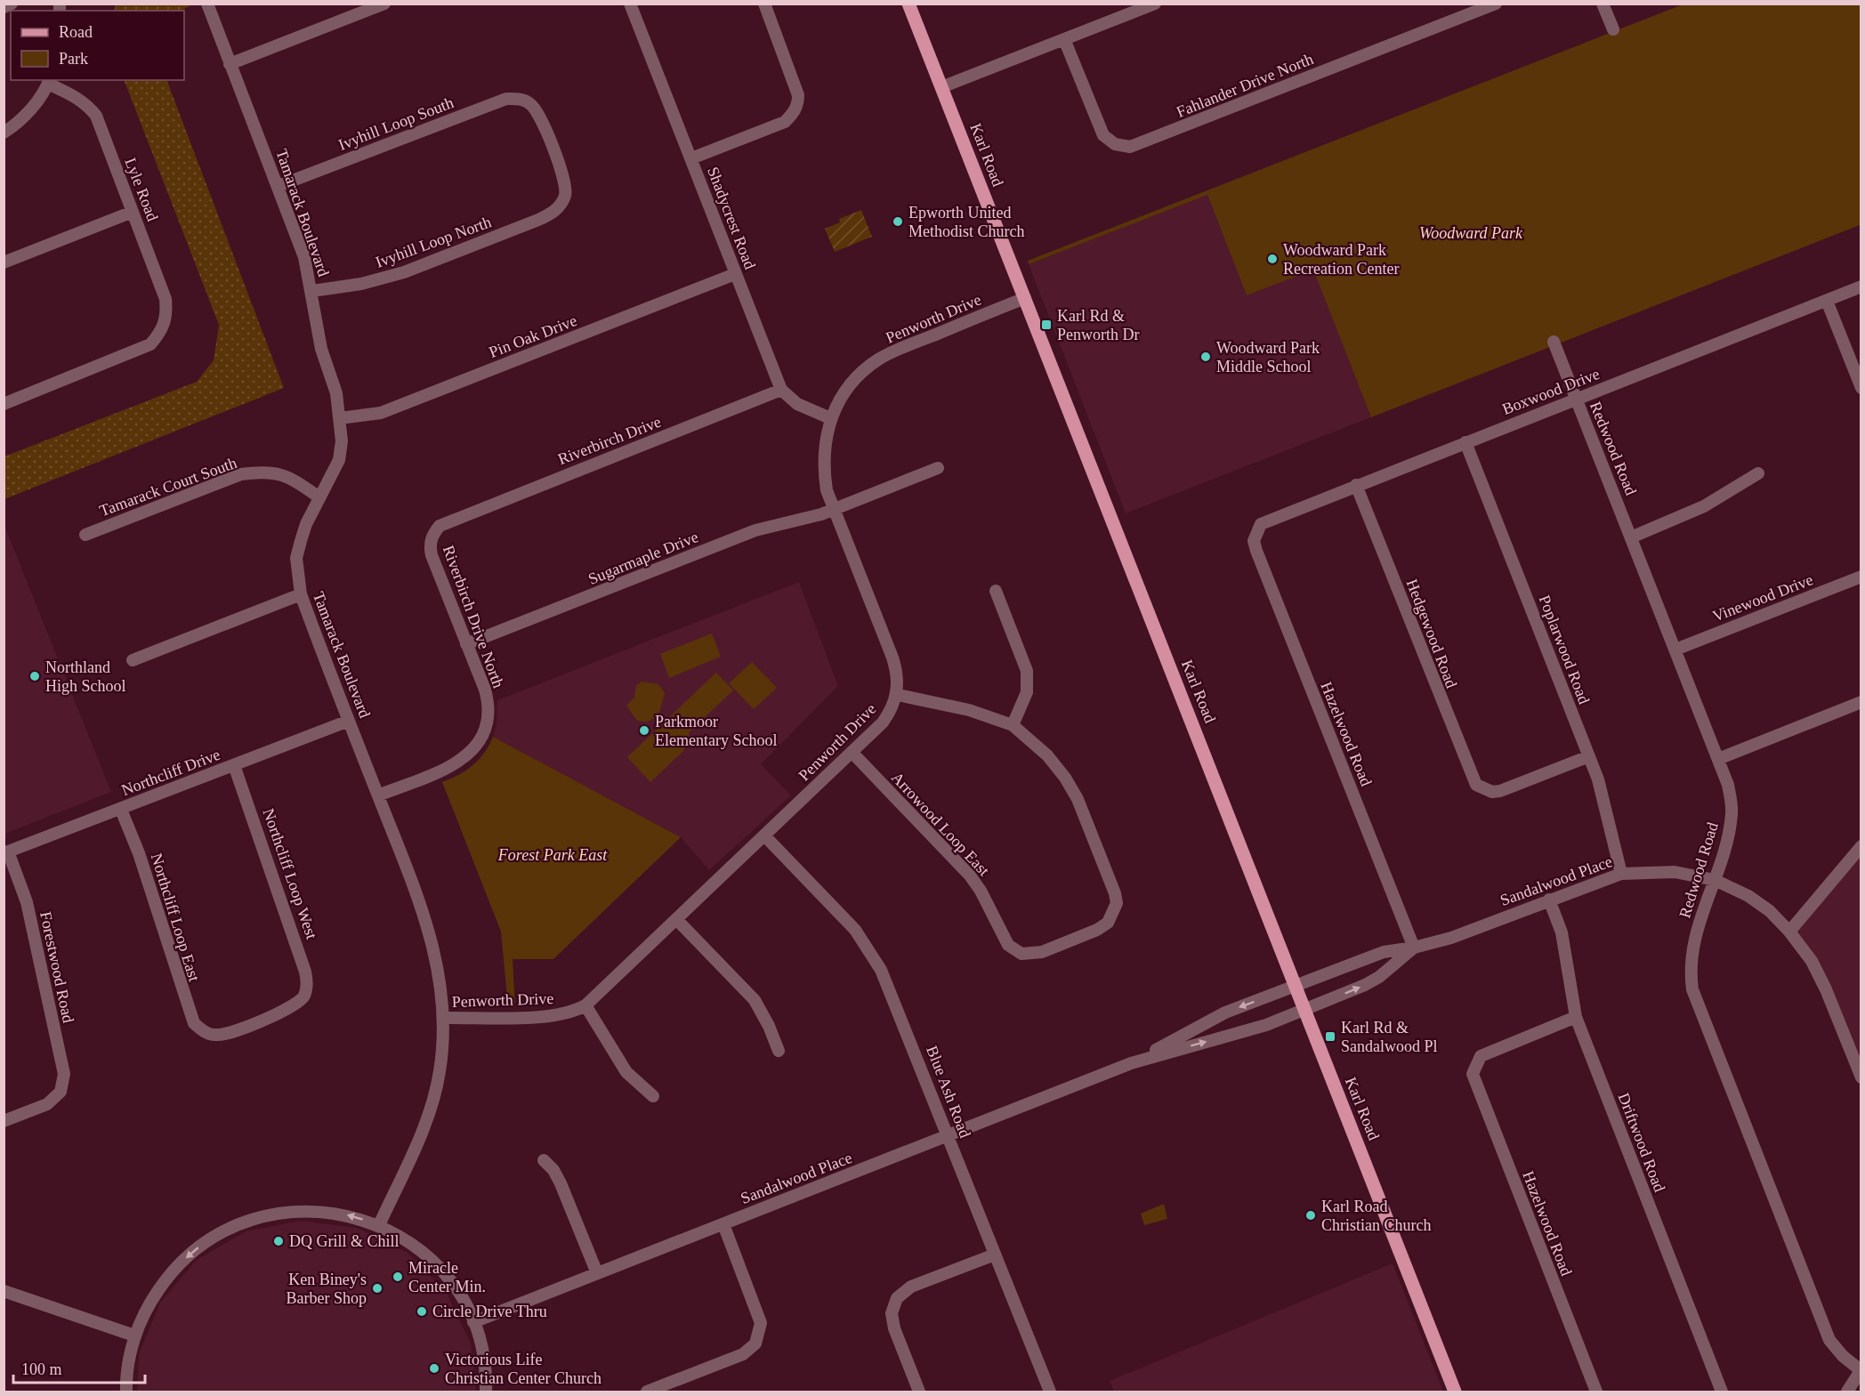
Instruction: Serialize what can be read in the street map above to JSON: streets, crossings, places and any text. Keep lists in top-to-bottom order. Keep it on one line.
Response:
{"streets":{"main road":["Karl Road"],"street":["Fahlander Drive North","Ivyhill Loop South","Lyle Road","Tamarack Boulevard","Shadycrest Road","Ivyhill Loop North","Penworth Drive","Pin Oak Drive","Boxwood Drive","Riverbirch Drive","Redwood Road","Tamarack Court South","Sugarmaple Drive","Vinewood Drive","Riverbirch Drive North","Hedgewood Road","Poplarwood Road","Hazelwood Road","Northcliff Drive","Arrowood Loop East","Northcliff Loop West","Sandalwood Place","Northcliff Loop East","Forestwood Road","Blue Ash Road","Driftwood Road"]},"crossings":[["Ivyhill Loop South","Tamarack Boulevard"],["Ivyhill Loop South","Ivyhill Loop North"],["Karl Road","Penworth Drive"],["Karl Road","Sandalwood Place"],["Tamarack Boulevard","Ivyhill Loop North"],["Tamarack Boulevard","Penworth Drive"],["Tamarack Boulevard","Pin Oak Drive"],["Tamarack Boulevard","Tamarack Court South"],["Tamarack Boulevard","Riverbirch Drive North"],["Tamarack Boulevard","Northcliff Drive"],["Shadycrest Road","Pin Oak Drive"],["Shadycrest Road","Riverbirch Drive"],["Penworth Drive","Sugarmaple Drive"],["Penworth Drive","Arrowood Loop East"],["Penworth Drive","Blue Ash Road"],["Boxwood Drive","Redwood Road"],["Boxwood Drive","Hedgewood Road"],["Boxwood Drive","Poplarwood Road"],["Boxwood Drive","Hazelwood Road"],["Riverbirch Drive","Riverbirch Drive North"],["Redwood Road","Vinewood Drive"],["Redwood Road","Sandalwood Place"],["Sugarmaple Drive","Riverbirch Drive North"],["Hedgewood Road","Poplarwood Road"],["Poplarwood Road","Sandalwood Place"],["Hazelwood Road","Sandalwood Place"],["Hazelwood Road","Driftwood Road"],["Northcliff Drive","Northcliff Loop West"],["Northcliff Drive","Northcliff Loop East"],["Northcliff Drive","Forestwood Road"],["Northcliff Loop West","Northcliff Loop East"],["Sandalwood Place","Blue Ash Road"],["Sandalwood Place","Driftwood Road"]],"parks":["Woodward Park","Forest Park East"],"places":{"other":["Epworth United Methodist Church","Woodward Park Recreation Center","Woodward Park Middle School","Northland High School","Parkmoor Elementary School","Karl Road Christian Church","DQ Grill & Chill","Miracle Center Min.","Ken Biney's Barber Shop","Circle Drive Thru","Victorious Life Christian Center Church"],"transit":["Karl Rd & Penworth Dr","Karl Rd & Sandalwood Pl"]},"legend":["Road","Park"],"scale_bar":"100 m"}
